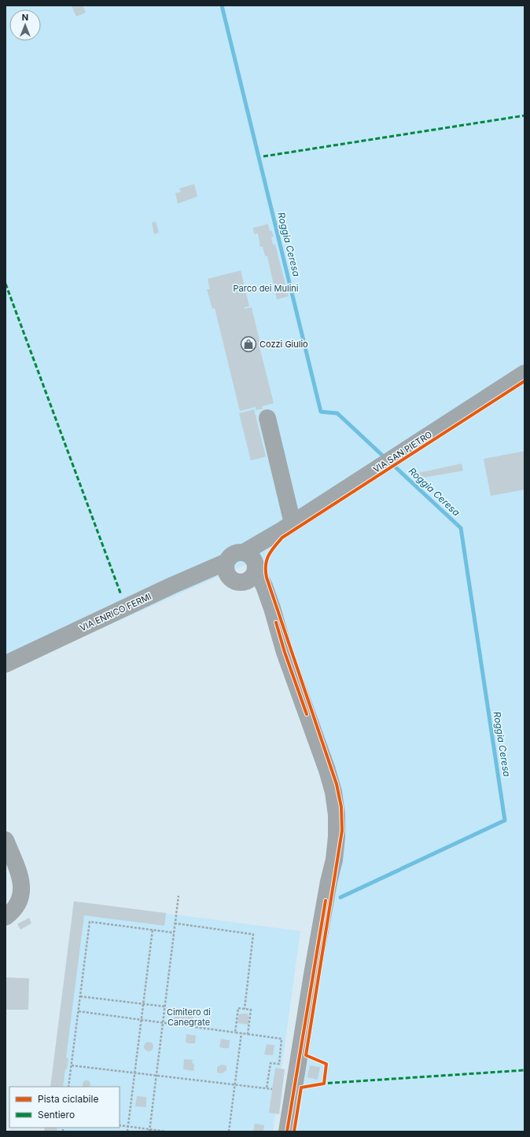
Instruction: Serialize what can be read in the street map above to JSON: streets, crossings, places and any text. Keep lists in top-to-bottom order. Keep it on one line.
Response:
{"streets":{"street":["VIA SAN PIETRO","VIA ENRICO FERMI"]},"crossings":[["VIA SAN PIETRO","VIA ENRICO FERMI"]],"water":["Roggia Ceresa"],"parks":["Parco dei Mulini","Cimitero di Canegrate"],"places":{"shop":["Cozzi Giulio"]},"legend":["Pista ciclabile","Sentiero"],"north":"top"}
